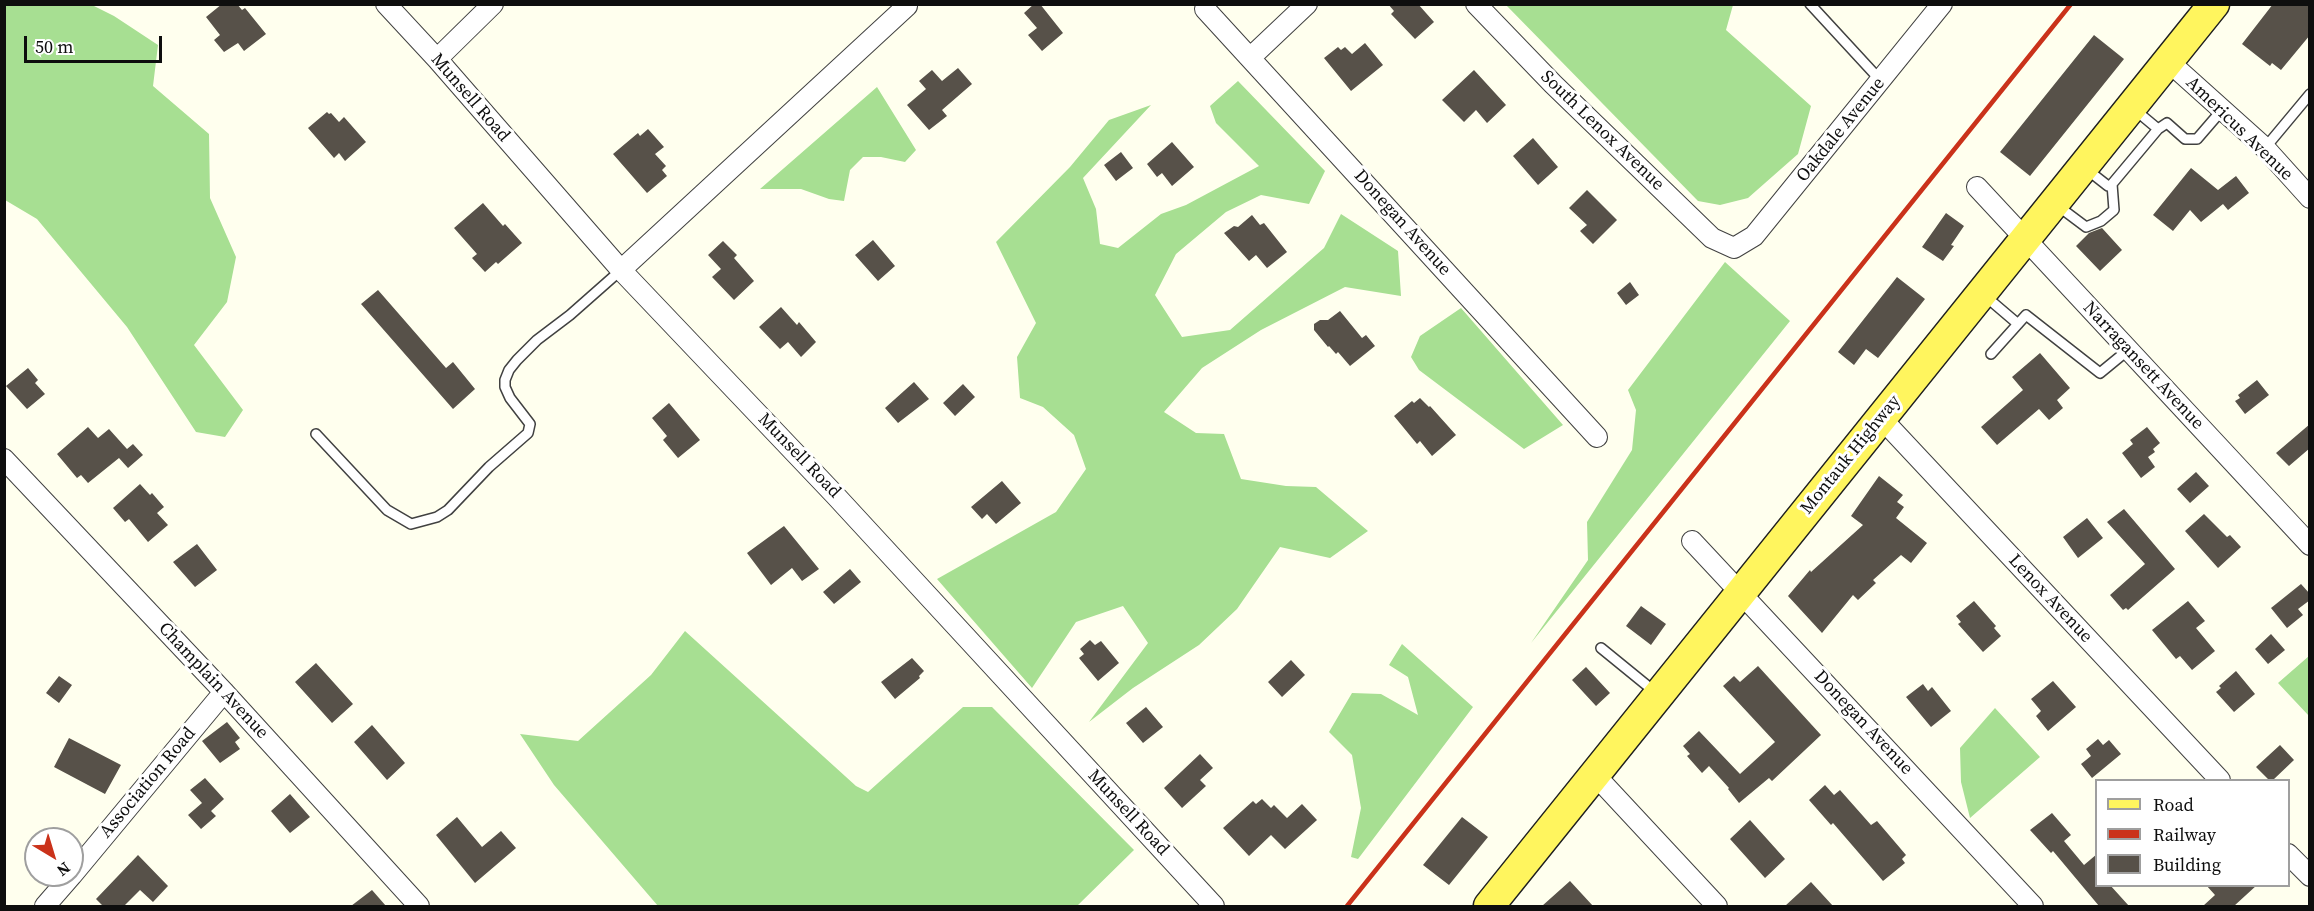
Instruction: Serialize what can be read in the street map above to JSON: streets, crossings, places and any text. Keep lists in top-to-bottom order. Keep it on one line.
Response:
{"streets":{"main road":["Montauk Highway"],"street":["Munsell Road","Americus Avenue","Oakdale Avenue","South Lenox Avenue","Donegan Avenue","Narragansett Avenue","Lenox Avenue","Champlain Avenue","Association Road"]},"crossings":[["Americus Avenue","Montauk Highway"],["Oakdale Avenue","South Lenox Avenue"],["Donegan Avenue","Montauk Highway"],["Narragansett Avenue","Montauk Highway"],["Montauk Highway","Lenox Avenue"],["Champlain Avenue","Association Road"]],"legend":["Road","Railway","Building"],"scale_bar":"50 m","north":"bottom right"}
